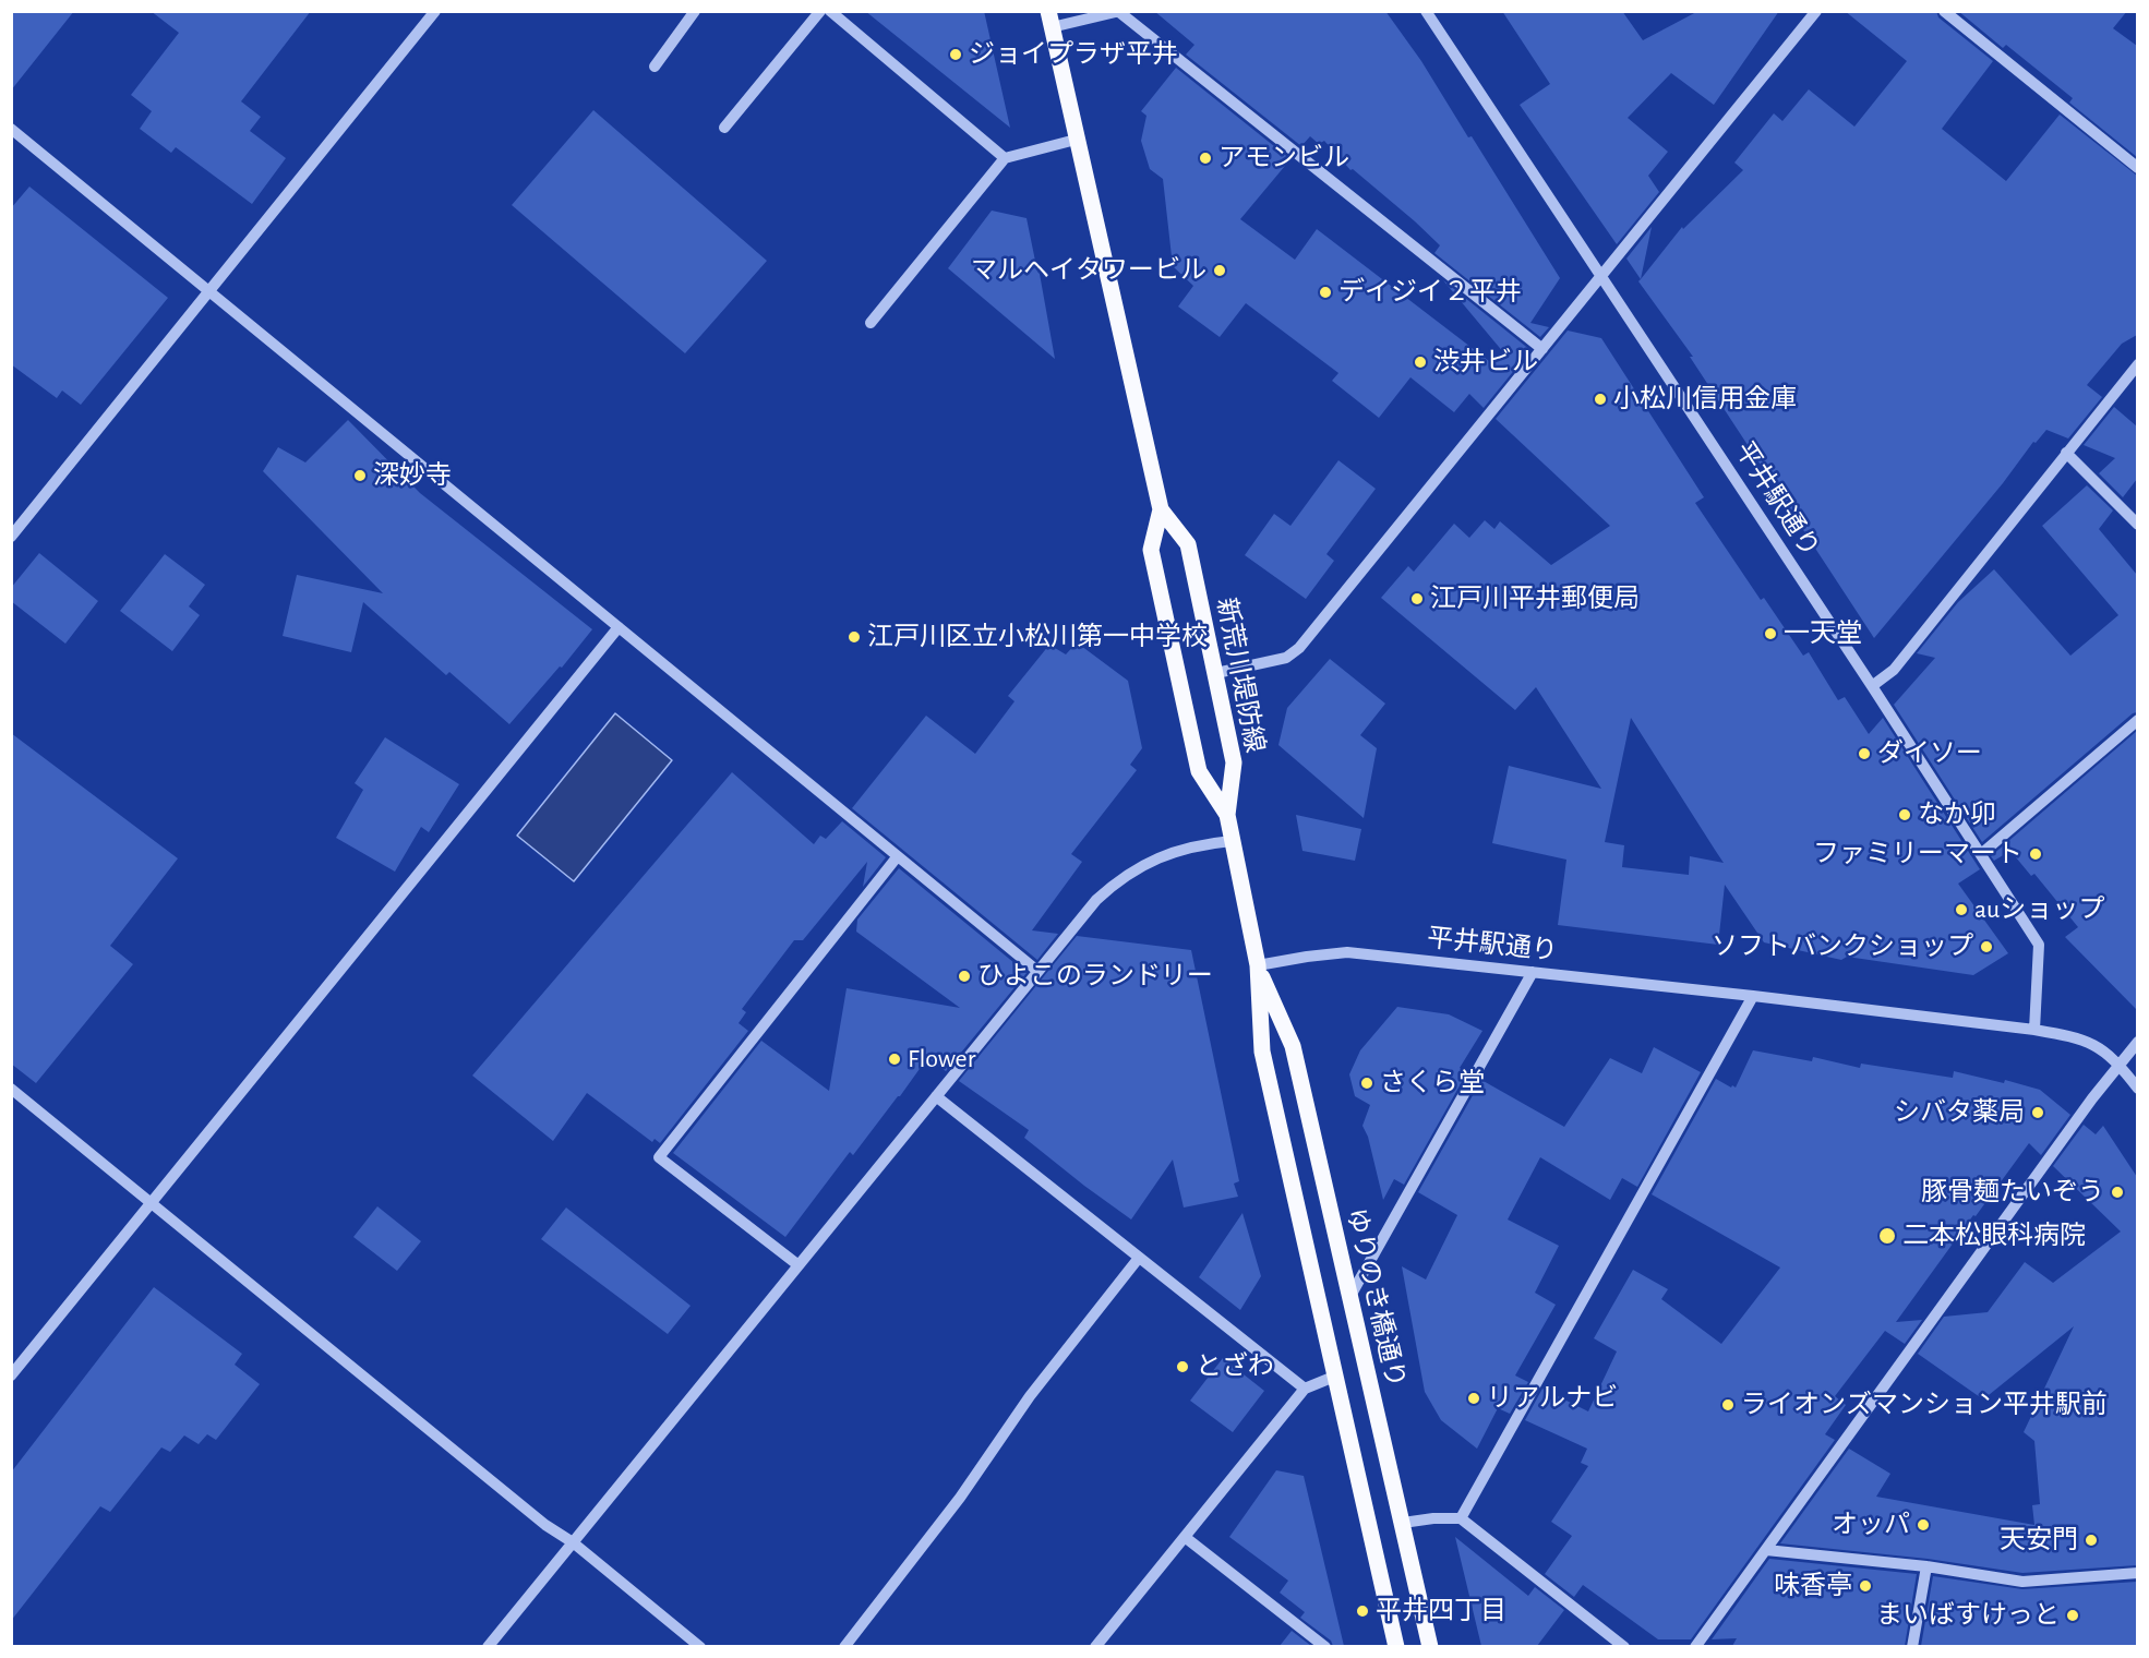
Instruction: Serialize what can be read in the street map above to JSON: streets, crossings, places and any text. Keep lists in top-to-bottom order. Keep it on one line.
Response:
{"streets":{"main road":["新荒川堤防線","ゆりのき橋通り"],"street":["平井駅通り"]},"crossings":[["平井駅通り","ゆりのき橋通り"],["新荒川堤防線","ゆりのき橋通り"]],"places":["ジョイプラザ平井","アモンビル","マルヘイタワービル","デイジイ２平井","渋井ビル","小松川信用金庫","深妙寺","江戸川平井郵便局","一天堂","江戸川区立小松川第一中学校","ダイソー","なか卯","ファミリーマート","auショップ","ソフトバンクショップ","ひよこのランドリー","Flower","さくら堂","シバタ薬局","豚骨麺たいぞう","二本松眼科病院","とざわ","リアルナビ","ライオンズマンション平井駅前","オッパ","天安門","味香亭","平井四丁目","まいばすけっと"]}
